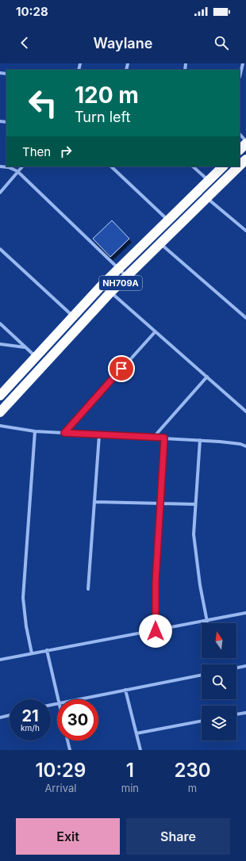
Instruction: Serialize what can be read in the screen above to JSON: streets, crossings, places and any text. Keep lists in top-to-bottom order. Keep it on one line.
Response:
{"streets":{"highway":["NH709A"]},"north":"top","page":{"status":"10:28","header":"Waylane","turn":["120 m","Turn left"],"then":"Then","speed":"21 km/h","limit":"30","eta":["10:29","Arrival","1","min","230","m"],"buttons":["Exit","Share"]}}
